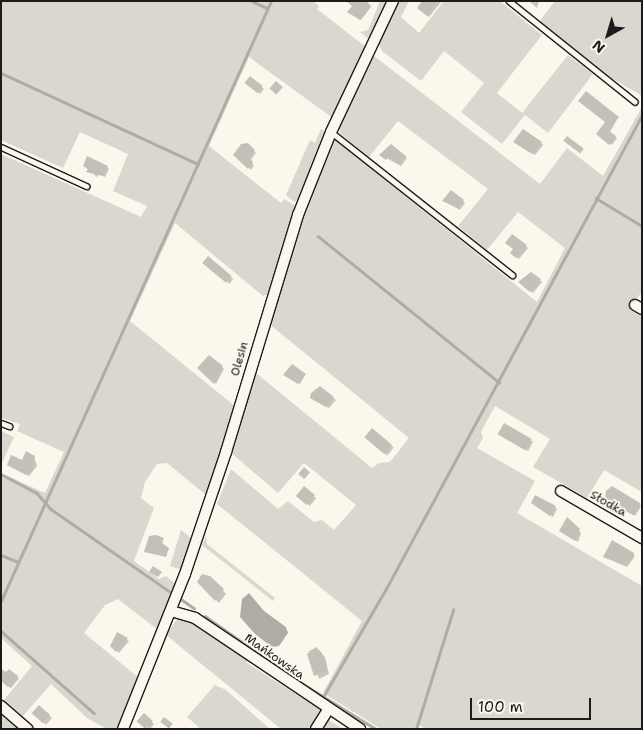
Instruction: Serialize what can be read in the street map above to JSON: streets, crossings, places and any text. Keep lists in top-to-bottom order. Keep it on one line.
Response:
{"streets":{"street":["Olesin","Słodka","Mańkowska"]},"crossings":[["Olesin","Mańkowska"]],"scale_bar":"100 m","north":"bottom left"}
